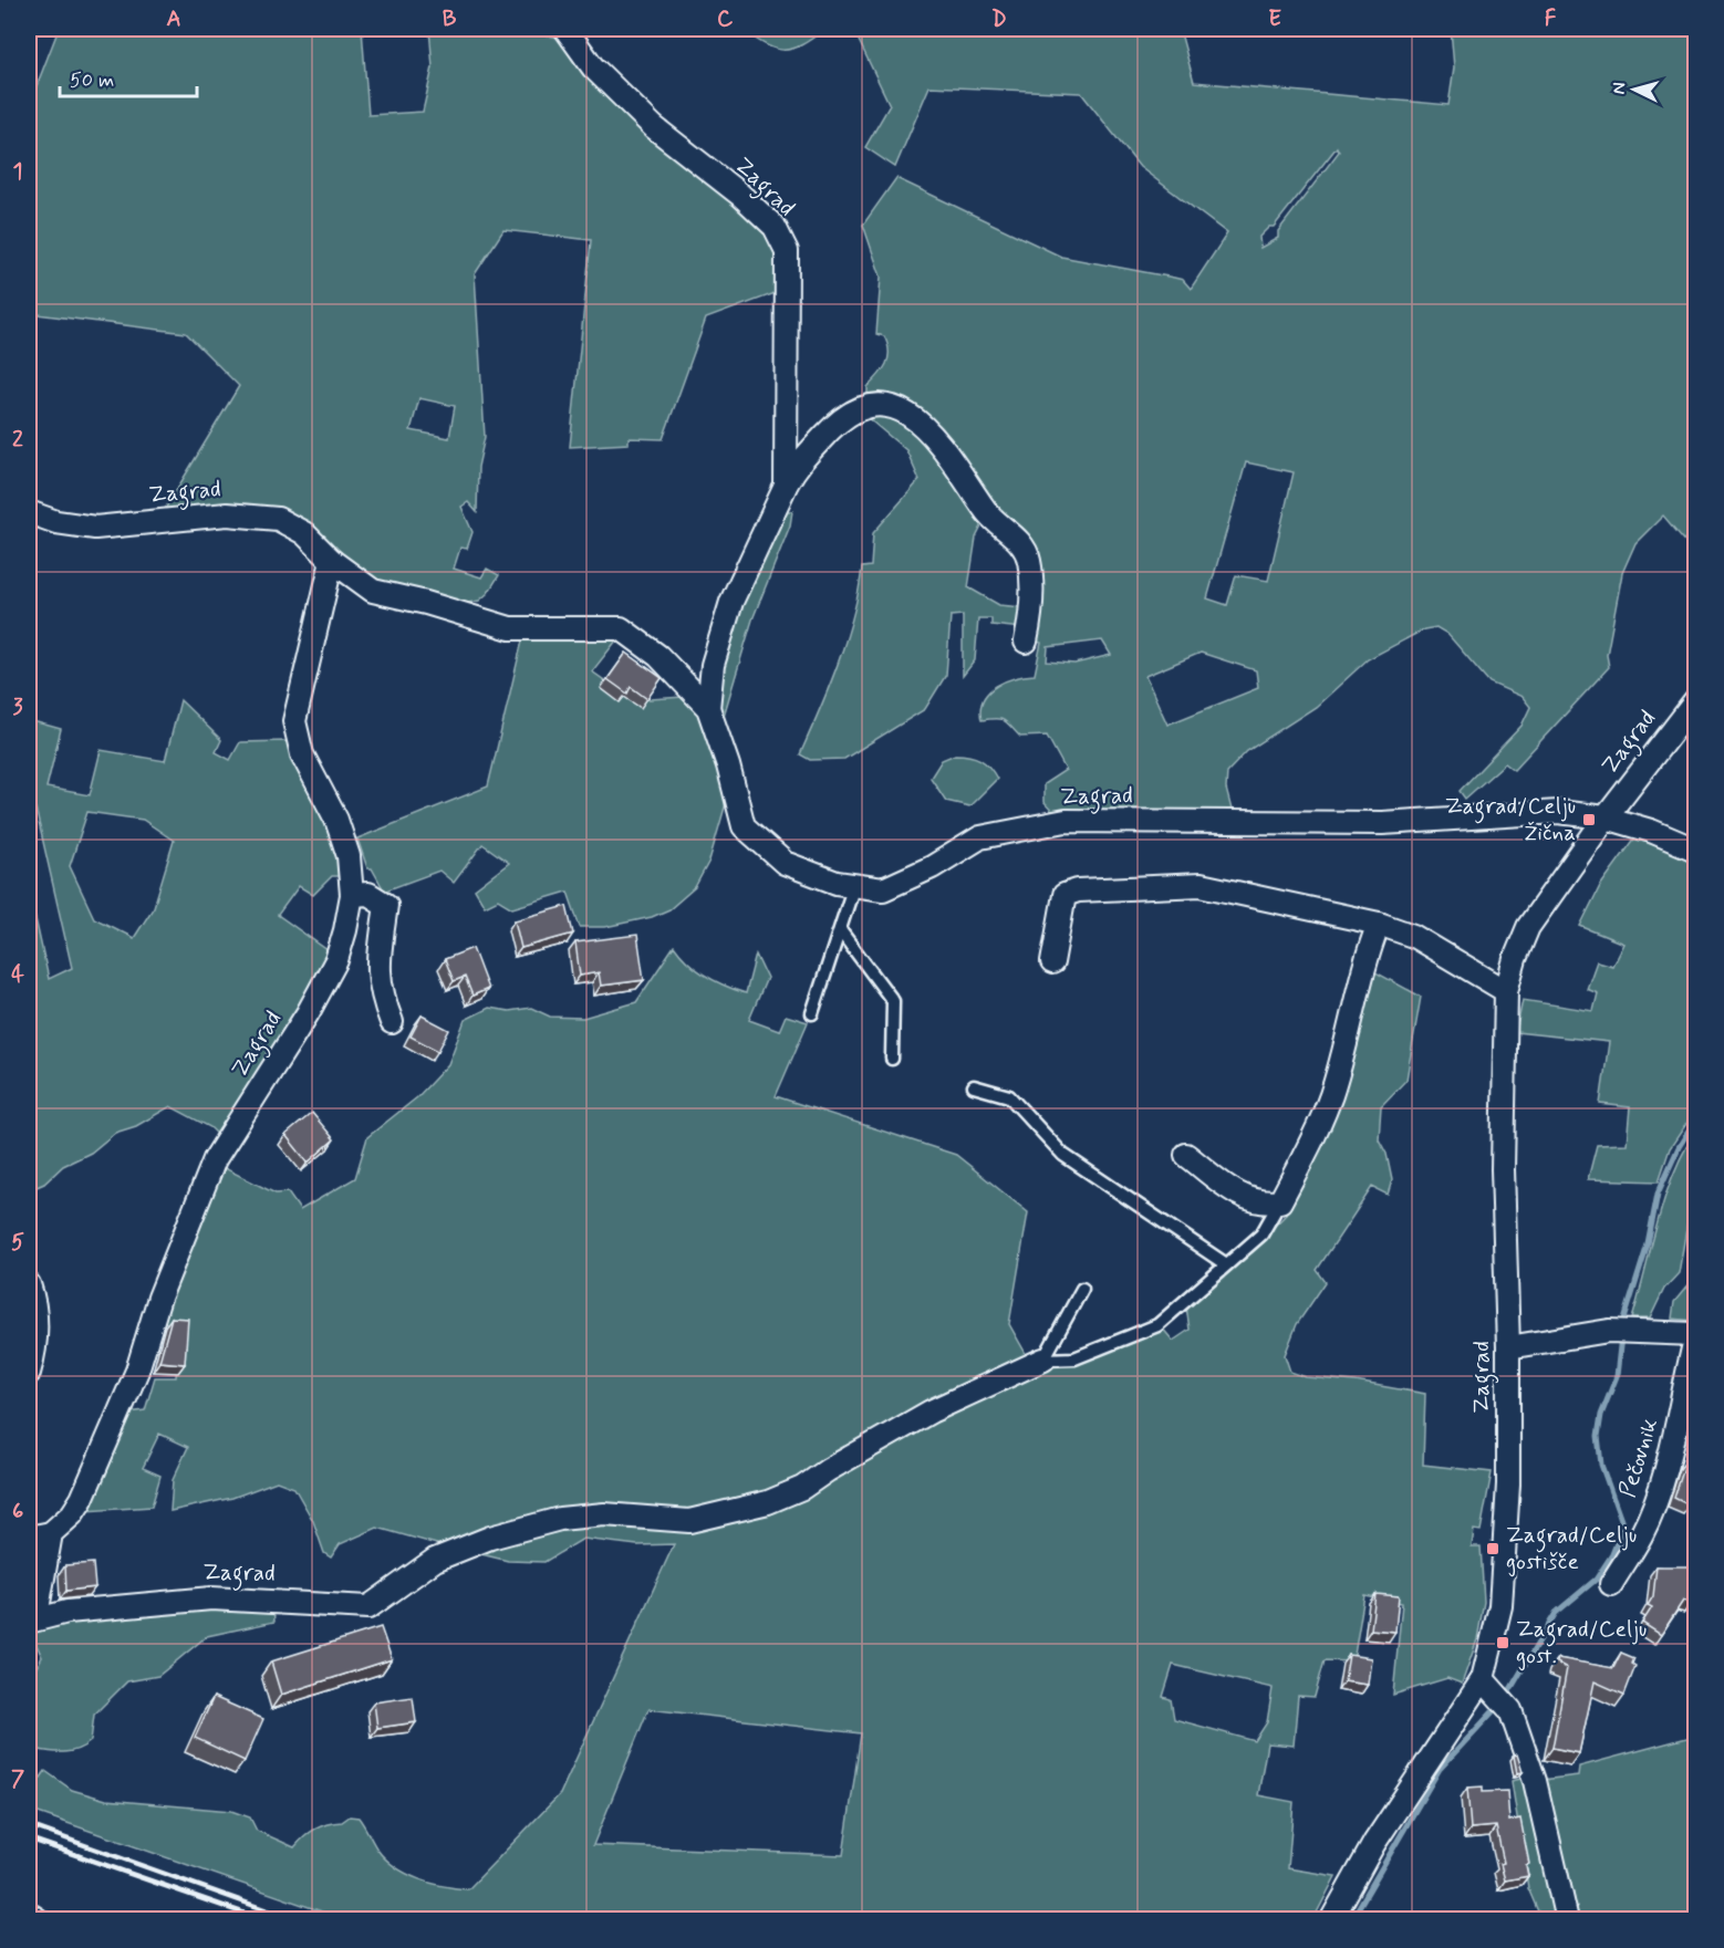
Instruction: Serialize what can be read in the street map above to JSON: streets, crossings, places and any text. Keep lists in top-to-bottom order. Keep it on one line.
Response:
{"streets":{"street":["Zagrad","Pečovnik"]},"places":{"transit":["Zagrad/Celju Žična","Zagrad/Celju gostišče","Zagrad/Celju gost."]},"scale_bar":"50 m","north":"left","grid":{"columns":["A","B","C","D","E","F"],"rows":["1","2","3","4","5","6","7"]}}
